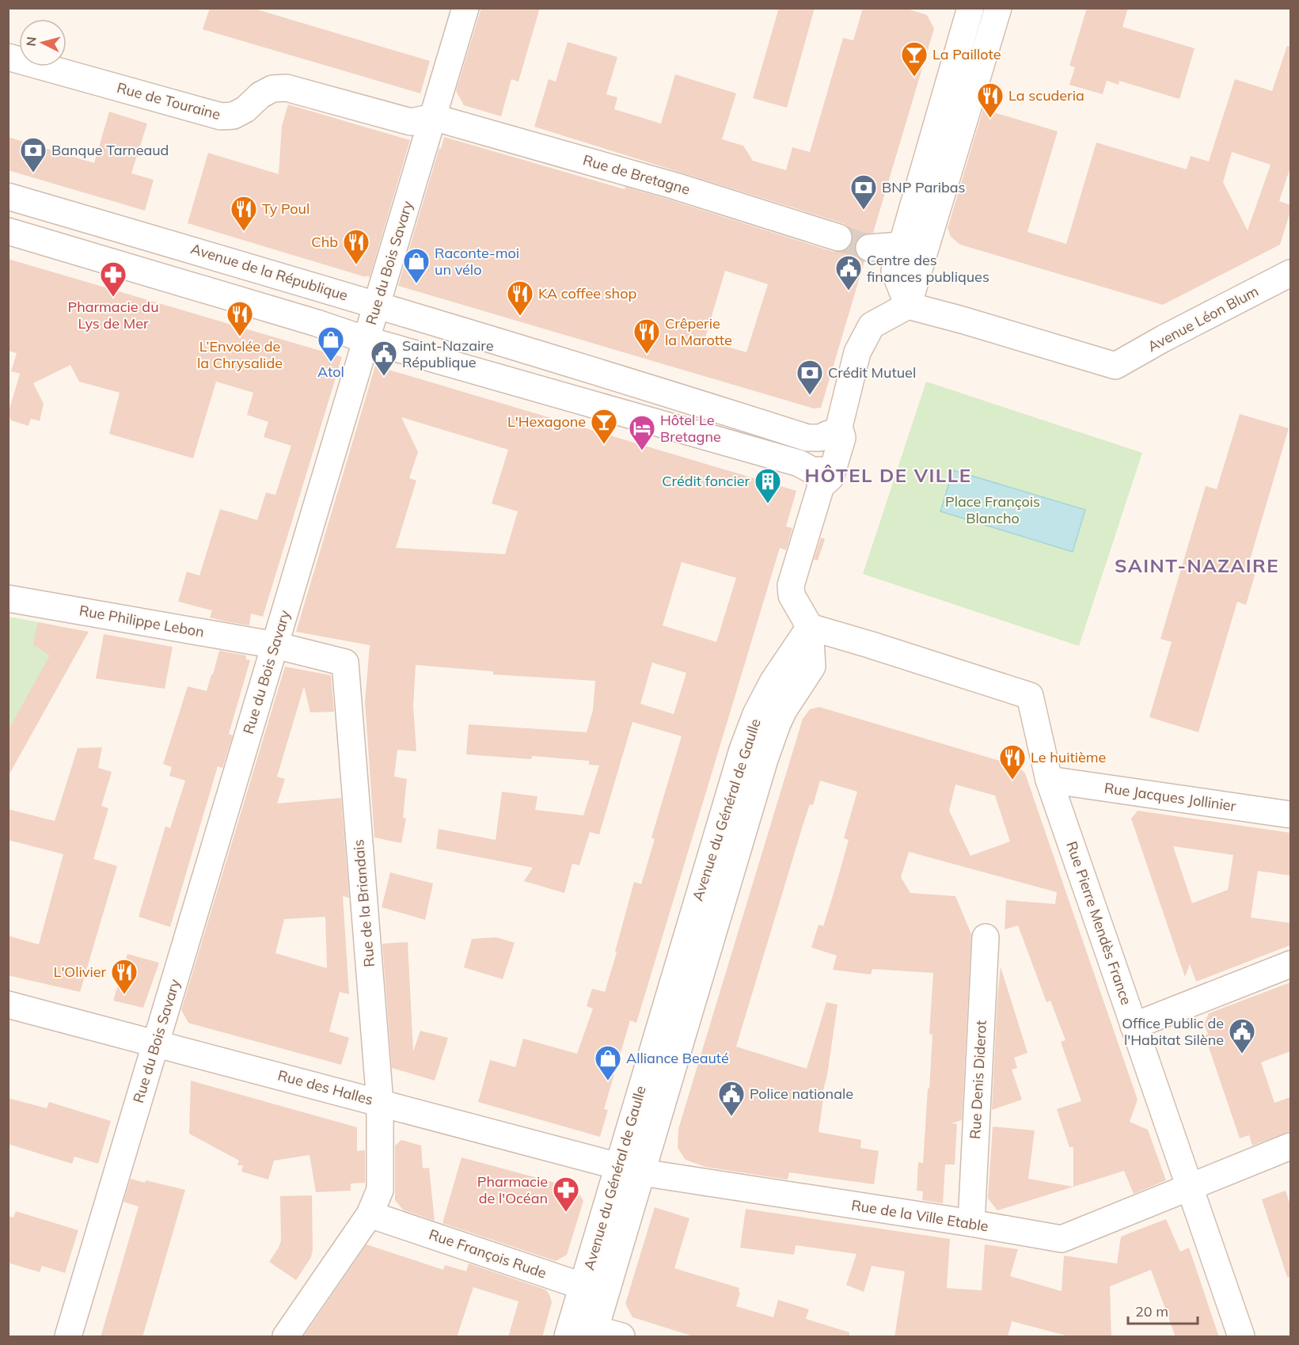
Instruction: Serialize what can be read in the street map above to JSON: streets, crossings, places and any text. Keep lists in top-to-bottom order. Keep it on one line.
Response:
{"streets":{"street":["Rue de Touraine","Rue de Bretagne","Rue du Bois Savary","Avenue de la République","Avenue Léon Blum","Rue Philippe Lebon","Rue Jacques Jollinier","Avenue du Général de Gaulle","Rue de la Briandais","Rue Pierre Mendès France","Rue Denis Diderot","Rue des Halles","Rue de la Ville Etable","Rue François Rude"]},"crossings":[["Rue de Touraine","Rue de Bretagne"],["Rue de Touraine","Rue du Bois Savary"],["Rue de Bretagne","Rue du Bois Savary"],["Rue du Bois Savary","Avenue de la République"],["Rue du Bois Savary","Rue Philippe Lebon"],["Rue du Bois Savary","Rue de la Briandais"],["Rue du Bois Savary","Rue des Halles"],["Rue Philippe Lebon","Rue de la Briandais"],["Rue Jacques Jollinier","Rue Pierre Mendès France"],["Avenue du Général de Gaulle","Rue Pierre Mendès France"],["Avenue du Général de Gaulle","Rue des Halles"],["Avenue du Général de Gaulle","Rue de la Ville Etable"],["Avenue du Général de Gaulle","Rue François Rude"],["Rue de la Briandais","Rue des Halles"],["Rue de la Briandais","Rue François Rude"],["Rue Pierre Mendès France","Rue de la Ville Etable"],["Rue Denis Diderot","Rue de la Ville Etable"],["Rue des Halles","Rue de la Ville Etable"]],"districts":["HÔTEL DE VILLE","SAINT-NAZAIRE"],"parks":["Place François Blancho"],"places":{"bar":["La Paillote","L'Hexagone"],"restaurant":["La scuderia","Ty Poul","Chb","KA coffee shop","L’Envolée de la Chrysalide","Crêperie la Marotte","Le huitième","L'Olivier"],"bank":["Banque Tarneaud","BNP Paribas","Crédit Mutuel"],"shop":["Raconte-moi un vélo","Atol","Alliance Beauté"],"public building":["Centre des finances publiques","Saint-Nazaire République","Office Public de l'Habitat Silène","Police nationale"],"pharmacy":["Pharmacie du Lys de Mer","Pharmacie de l'Océan"],"hotel":["Hôtel Le Bretagne"],"building":["Crédit foncier"]},"scale_bar":"20 m","north":"left"}
